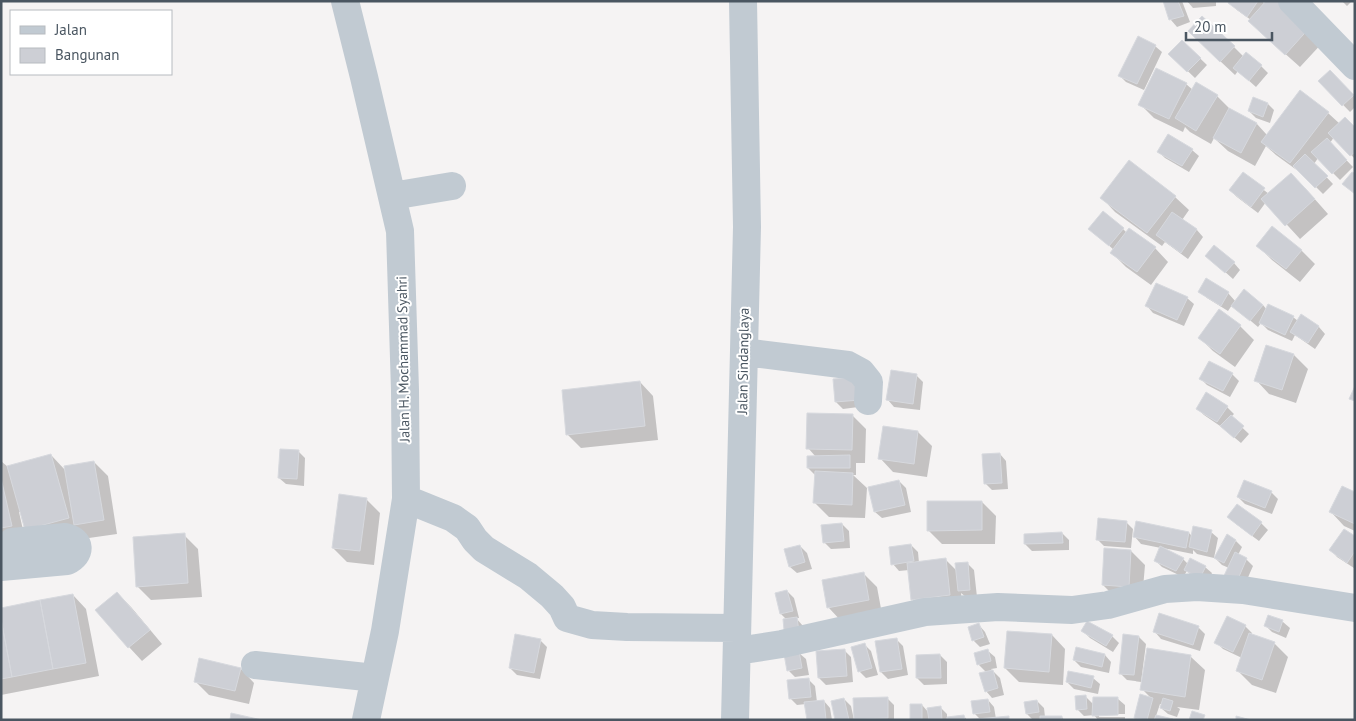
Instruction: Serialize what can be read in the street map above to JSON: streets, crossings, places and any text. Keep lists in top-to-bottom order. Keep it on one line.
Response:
{"streets":{"street":["Jalan H. Mochammad Syahri","Jalan Sindanglaya"]},"legend":["Jalan","Bangunan"],"scale_bar":"20 m"}
